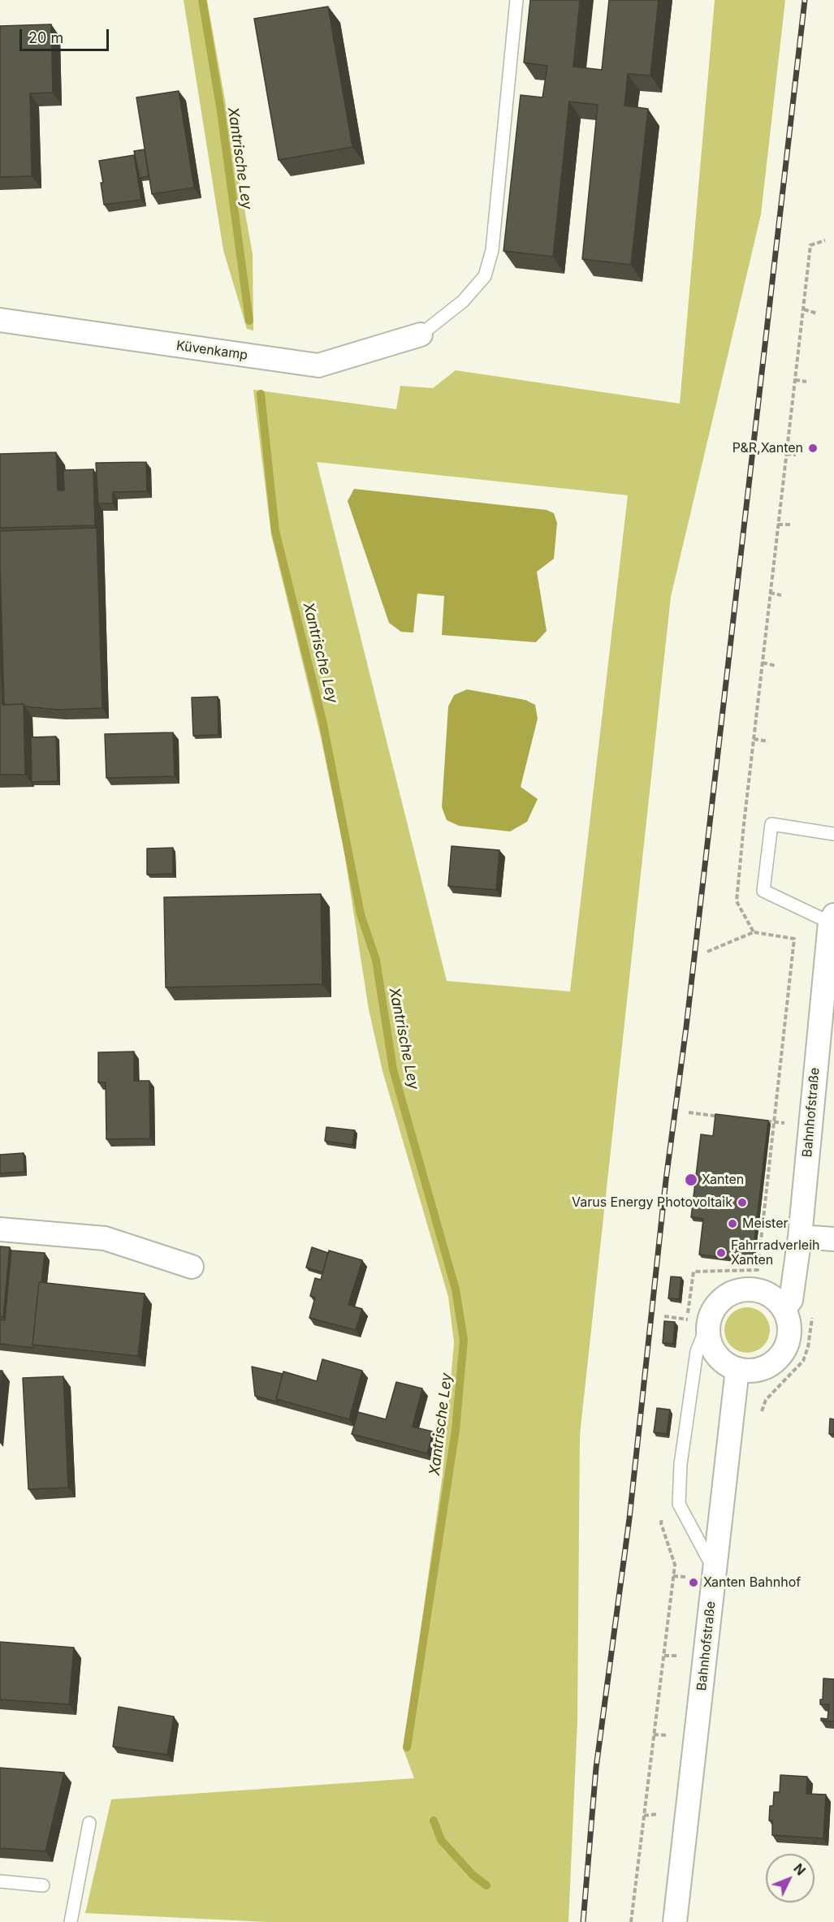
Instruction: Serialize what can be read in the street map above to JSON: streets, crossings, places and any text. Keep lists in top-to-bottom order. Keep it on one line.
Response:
{"streets":{"street":["Küvenkamp","Bahnhofstraße"]},"water":["Xantrische Ley"],"places":["P&R,Xanten","Xanten","Varus Energy Photovoltaik","Meister","Fahrradverleih Xanten","Xanten Bahnhof"],"scale_bar":"20 m","north":"top right"}
